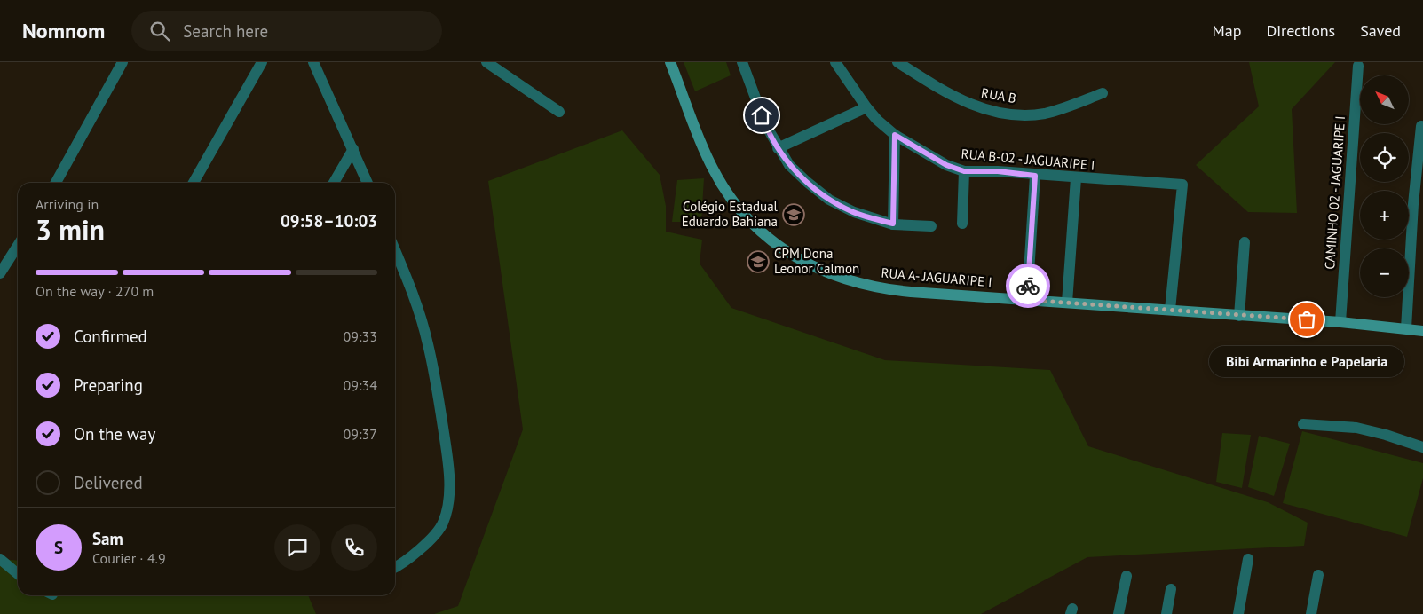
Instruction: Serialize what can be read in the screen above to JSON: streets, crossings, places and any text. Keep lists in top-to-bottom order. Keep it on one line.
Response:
{"streets":{"main road":["RUA A- JAGUARIPE I"],"street":["RUA B","RUA B-02 - JAGUARIPE I","CAMINHO 02 - JAGUARIPE I"]},"crossings":[["RUA B-02 - JAGUARIPE I","RUA A- JAGUARIPE I"],["CAMINHO 02 - JAGUARIPE I","RUA A- JAGUARIPE I"]],"places":{"school or university":["Colégio Estadual Eduardo Bahiana","CPM Dona Leonor Calmon"],"other":["Bibi Armarinho e Papelaria"]},"north":"top left","page":{"header":"Nomnom","search":"Search here","nav":["Map","Directions","Saved"],"map_buttons":["+","−"],"heading":["3 min","Arriving in","09:58–10:03"],"panel":["Sam","Courier · 4.9"],"bar":"On the way · 270 m","list":[["Confirmed","09:33"],["Preparing","09:34"],["On the way","09:37"],"Delivered"],"bubble":"Bibi Armarinho e Papelaria","round":"S"}}
